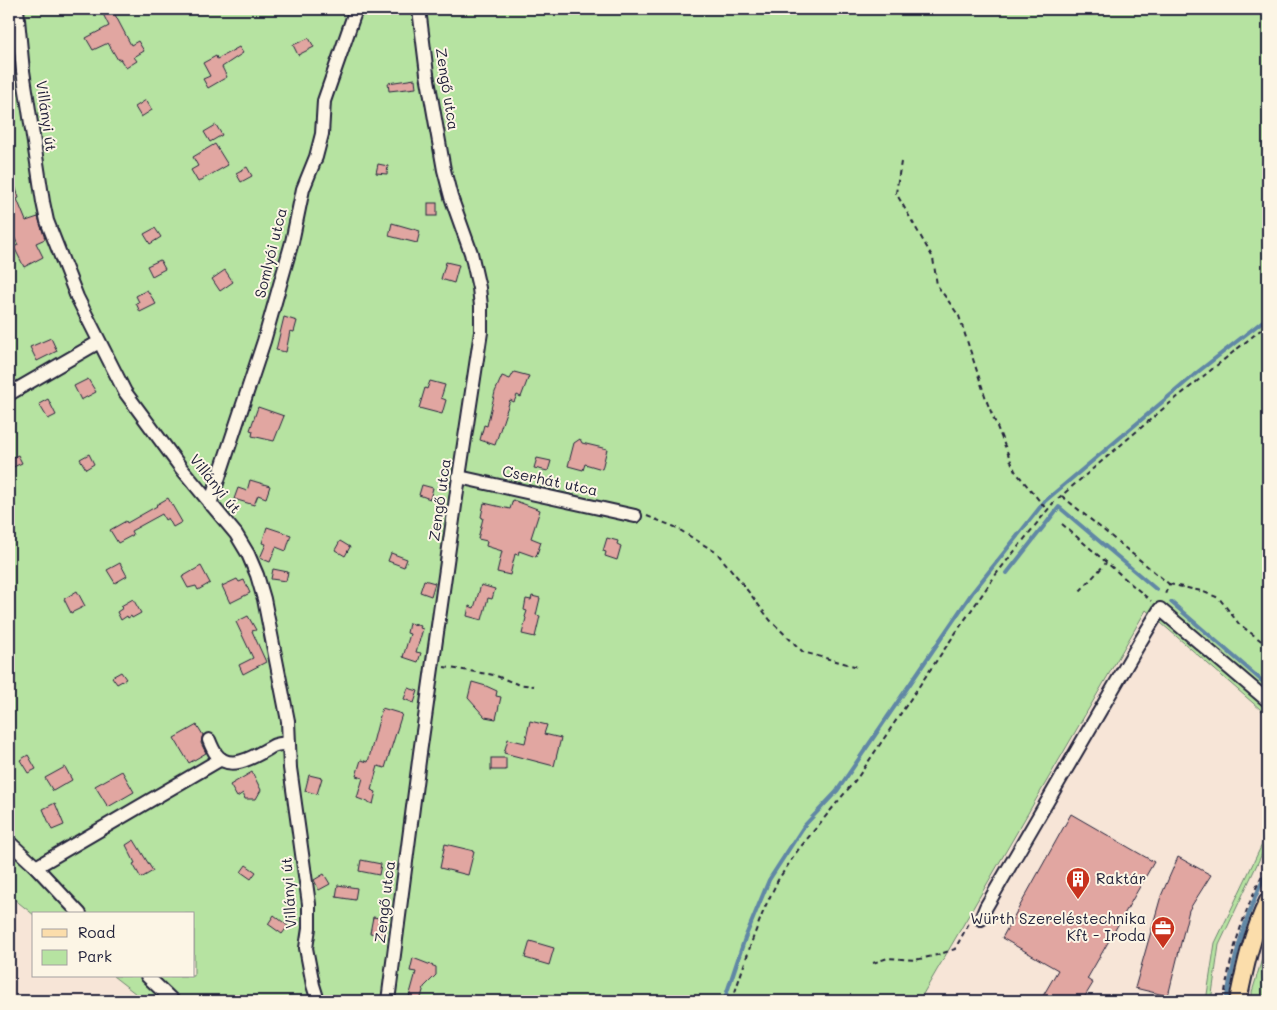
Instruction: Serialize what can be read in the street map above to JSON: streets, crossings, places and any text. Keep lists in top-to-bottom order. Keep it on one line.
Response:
{"streets":{"street":["Zengő utca","Villányi út","Somlyói utca","Cserhát utca"]},"crossings":[["Zengő utca","Cserhát utca"],["Villányi út","Somlyói utca"]],"places":{"building":["Raktár"],"office":["Würth Szereléstechnika Kft - Iroda"]},"legend":["Road","Park"]}
